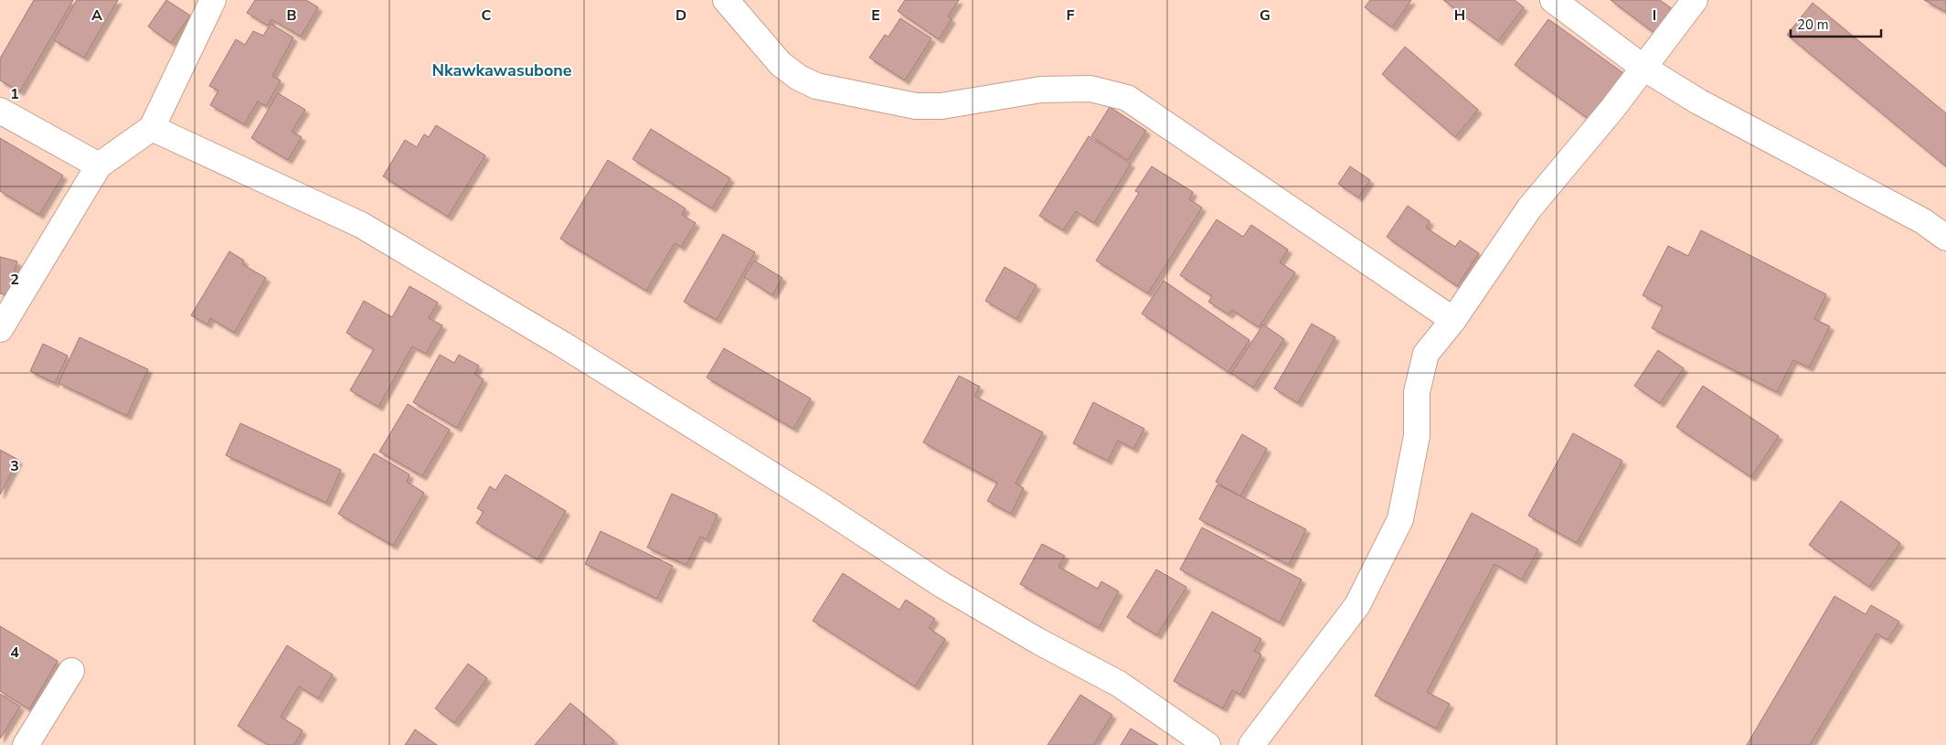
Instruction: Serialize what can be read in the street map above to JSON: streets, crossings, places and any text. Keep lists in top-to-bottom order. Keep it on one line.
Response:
{"districts":["Nkawkawasubone"],"scale_bar":"20 m","grid":{"columns":["A","B","C","D","E","F","G","H","I"],"rows":["1","2","3","4"]}}
